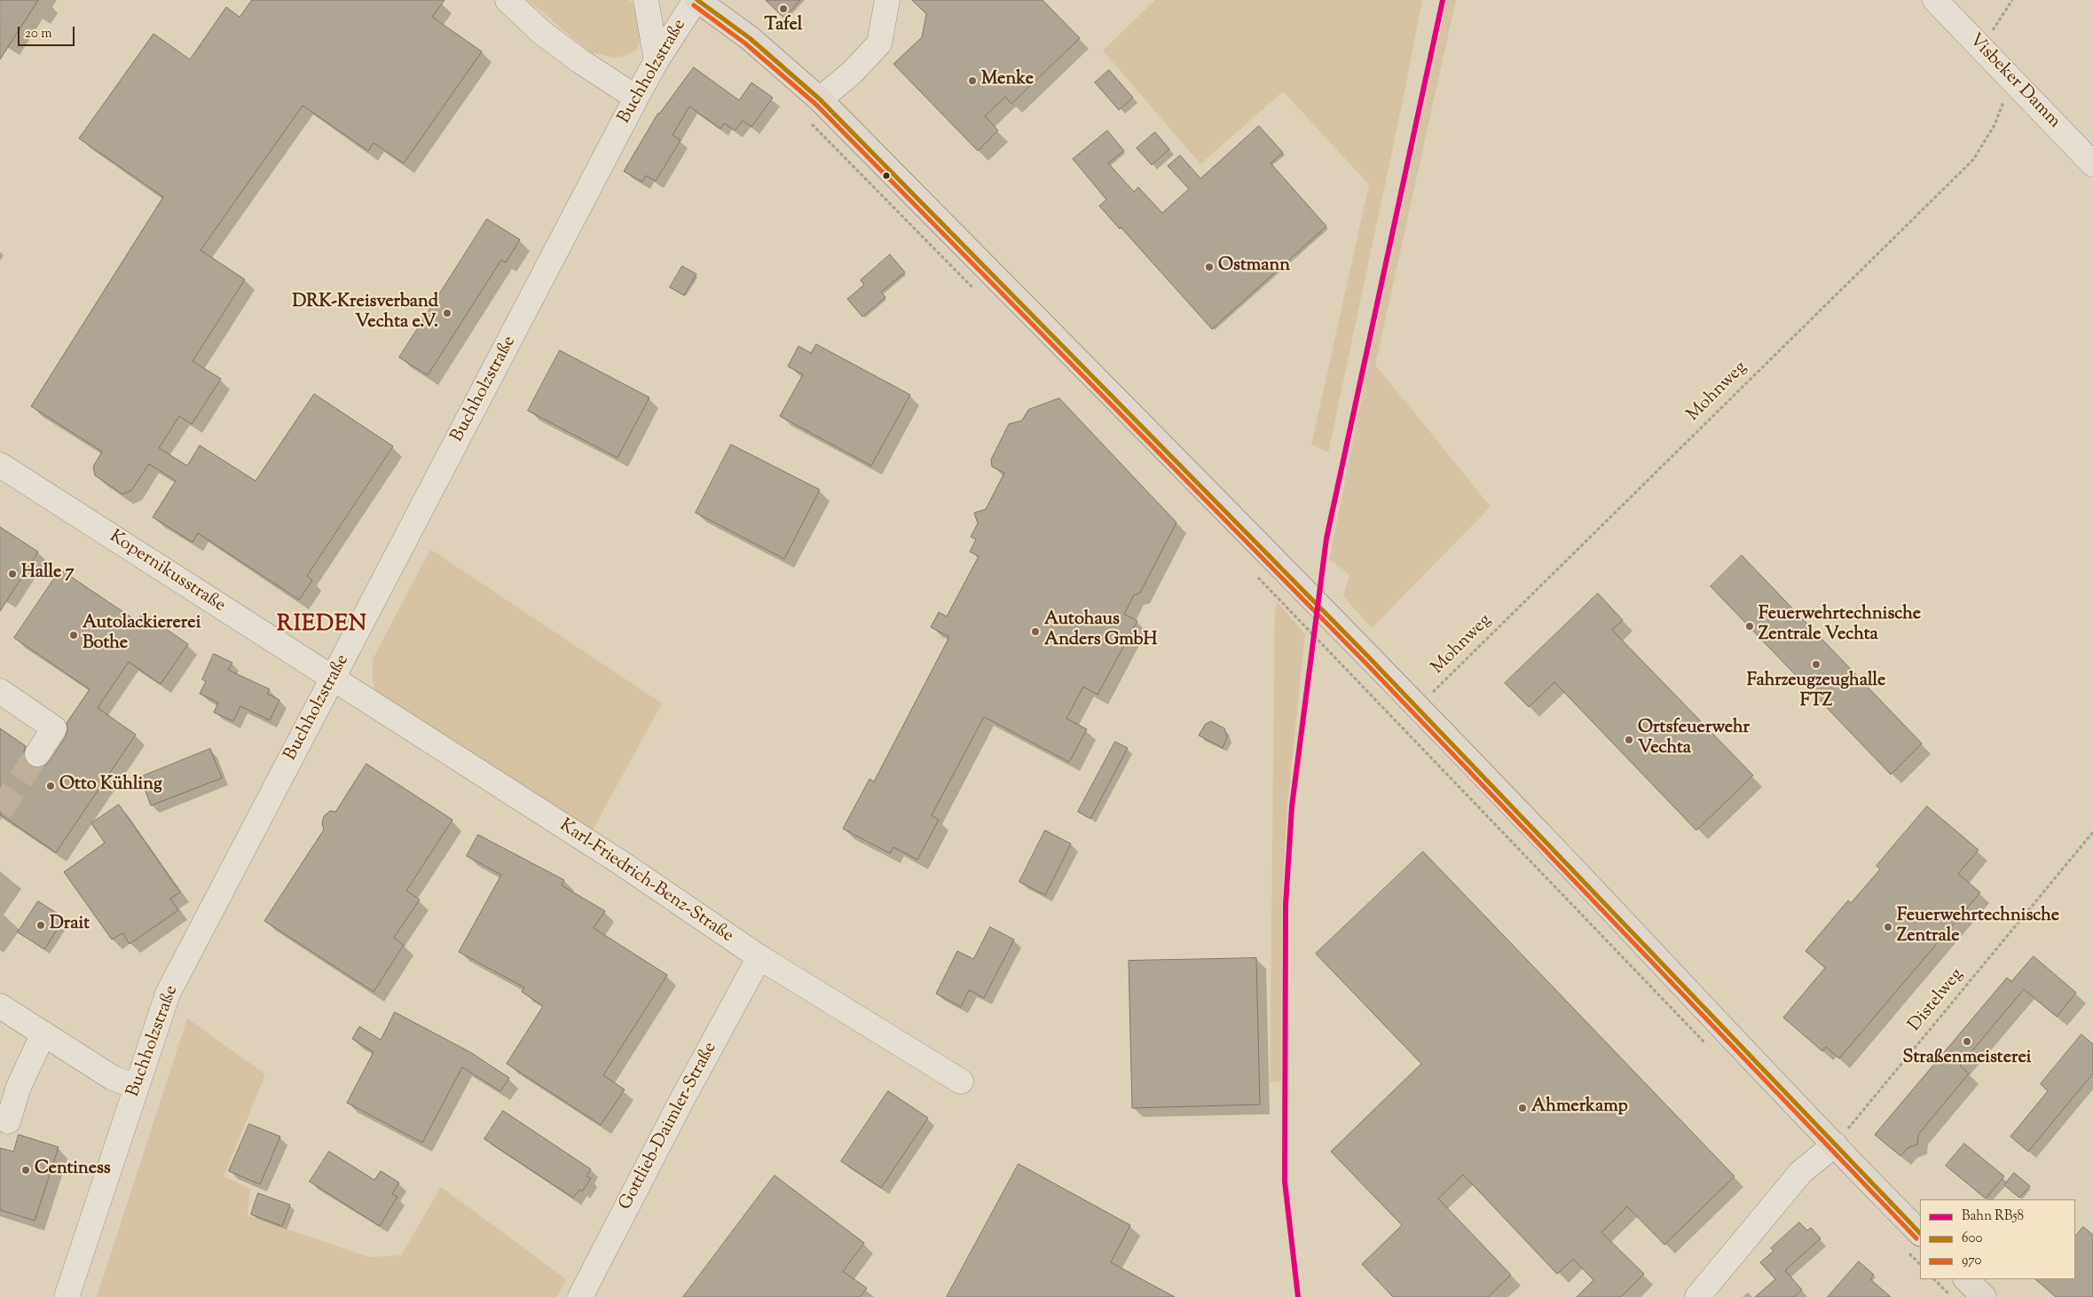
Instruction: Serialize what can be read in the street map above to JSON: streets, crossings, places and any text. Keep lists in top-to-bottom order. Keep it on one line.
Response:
{"streets":{"street":["Buchholzstraße","Visbeker Damm","Kopernikusstraße","Karl-Friedrich-Benz-Straße","Gottlieb-Daimler-Straße"],"path":["Mohnweg","Distelweg"]},"crossings":[["Buchholzstraße","Kopernikusstraße"],["Buchholzstraße","Karl-Friedrich-Benz-Straße"],["Visbeker Damm","Mohnweg"],["Kopernikusstraße","Karl-Friedrich-Benz-Straße"],["Karl-Friedrich-Benz-Straße","Gottlieb-Daimler-Straße"]],"districts":["RIEDEN"],"places":["Tafel","Menke","Ostmann","DRK-Kreisverband Vechta e.V.","Halle 7","Feuerwehrtechnische Zentrale Vechta","Autohaus Anders GmbH","Autolackiererei Bothe","Fahrzeugzeughalle FTZ","Ortsfeuerwehr Vechta","Otto Kühling","Drait","Feuerwehrtechnische Zentrale","Straßenmeisterei","Ahmerkamp","Centiness"],"lines":["rail line RB58","transit line 600","transit line 970"],"legend":["Bahn RB58","600","970"],"scale_bar":"20 m"}
